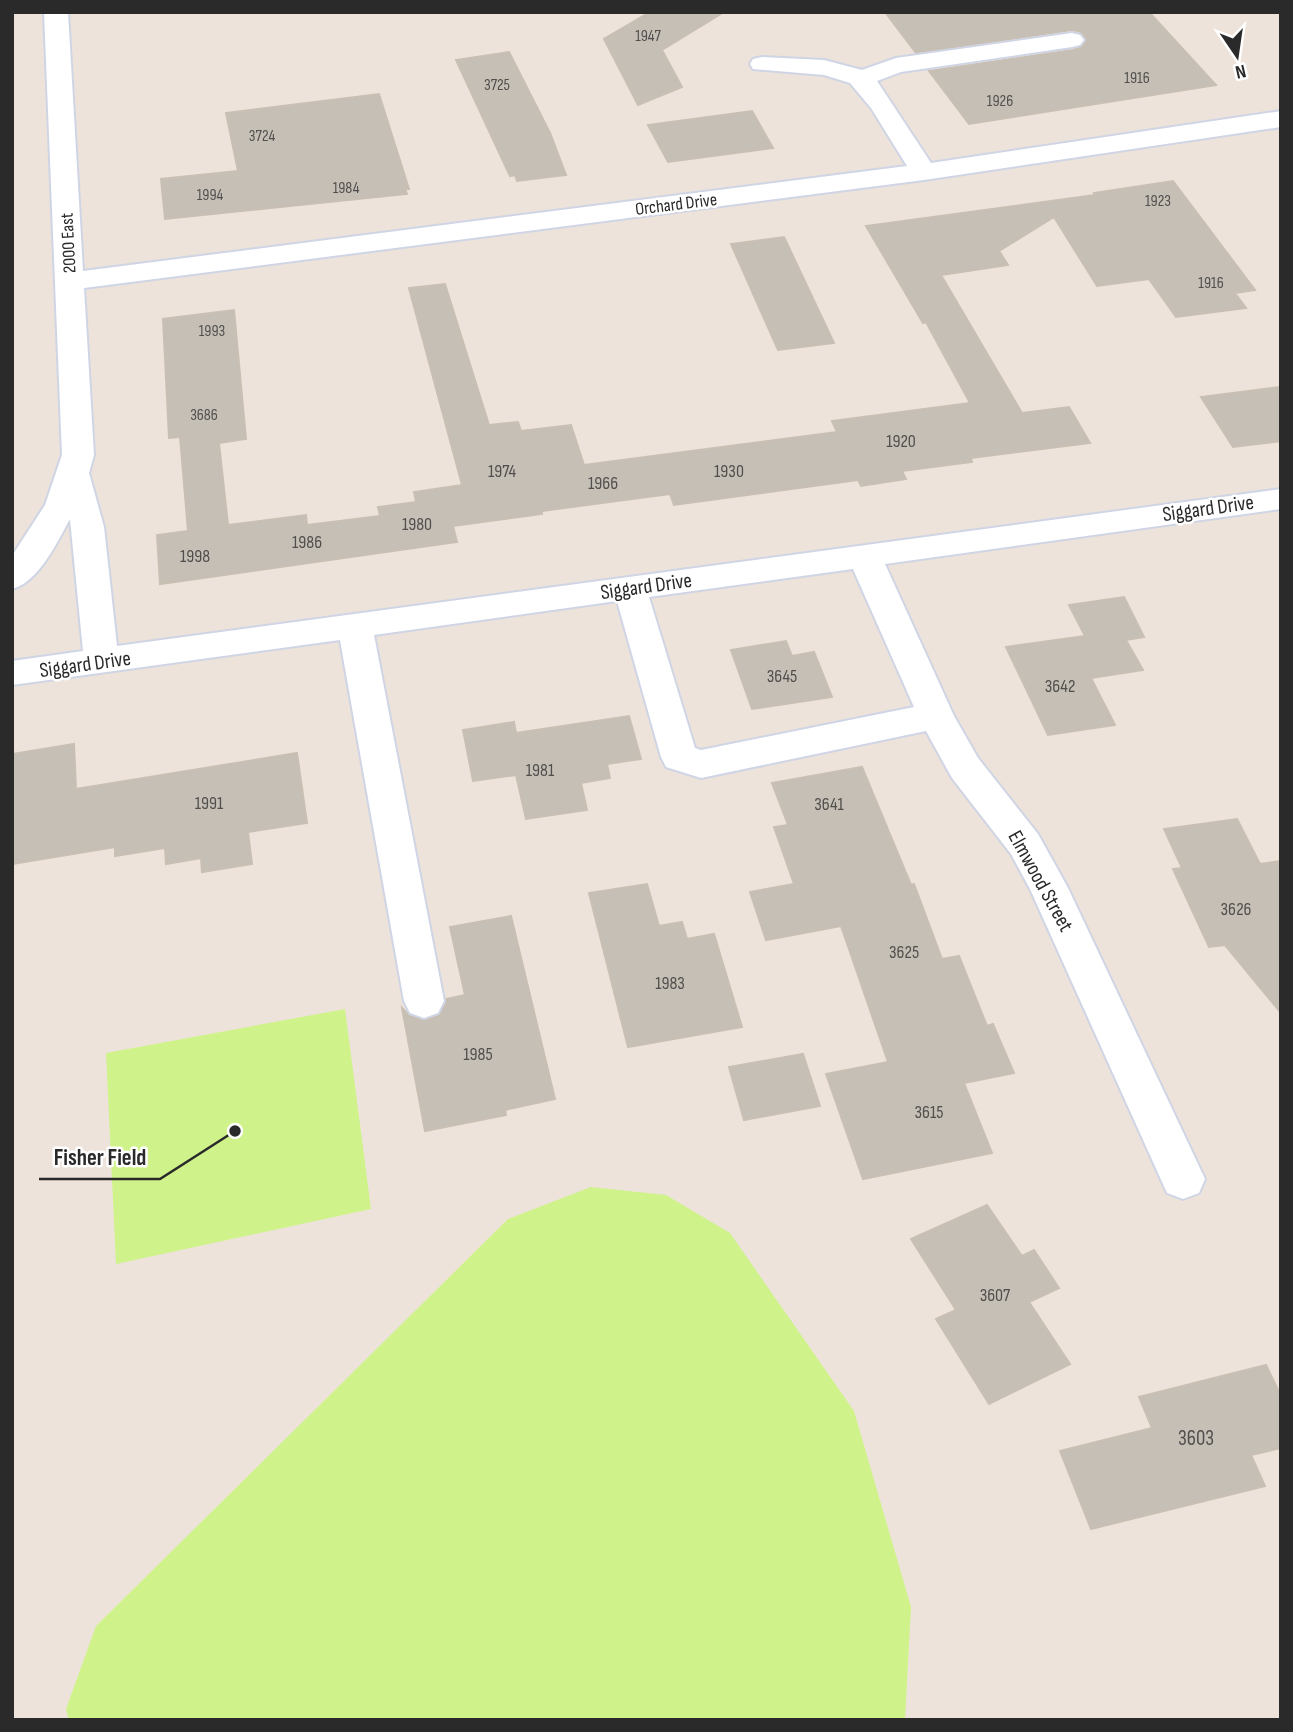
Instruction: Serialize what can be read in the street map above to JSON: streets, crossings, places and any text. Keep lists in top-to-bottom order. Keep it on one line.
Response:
{"streets":{"street":["Orchard Drive","2000 East","Siggard Drive","Elmwood Street"]},"crossings":[["Orchard Drive","2000 East"],["2000 East","Siggard Drive"],["Siggard Drive","Elmwood Street"]],"places":["Fisher Field"],"house_numbers":["1947","1916","3725","1926","3724","1984","1994","1923","1916","1993","3686","1920","1974","1930","1966","1980","1986","1998","3645","3642","1981","1991","3641","3626","3625","1983","1985","3615","3607","3603"],"north":"bottom"}
